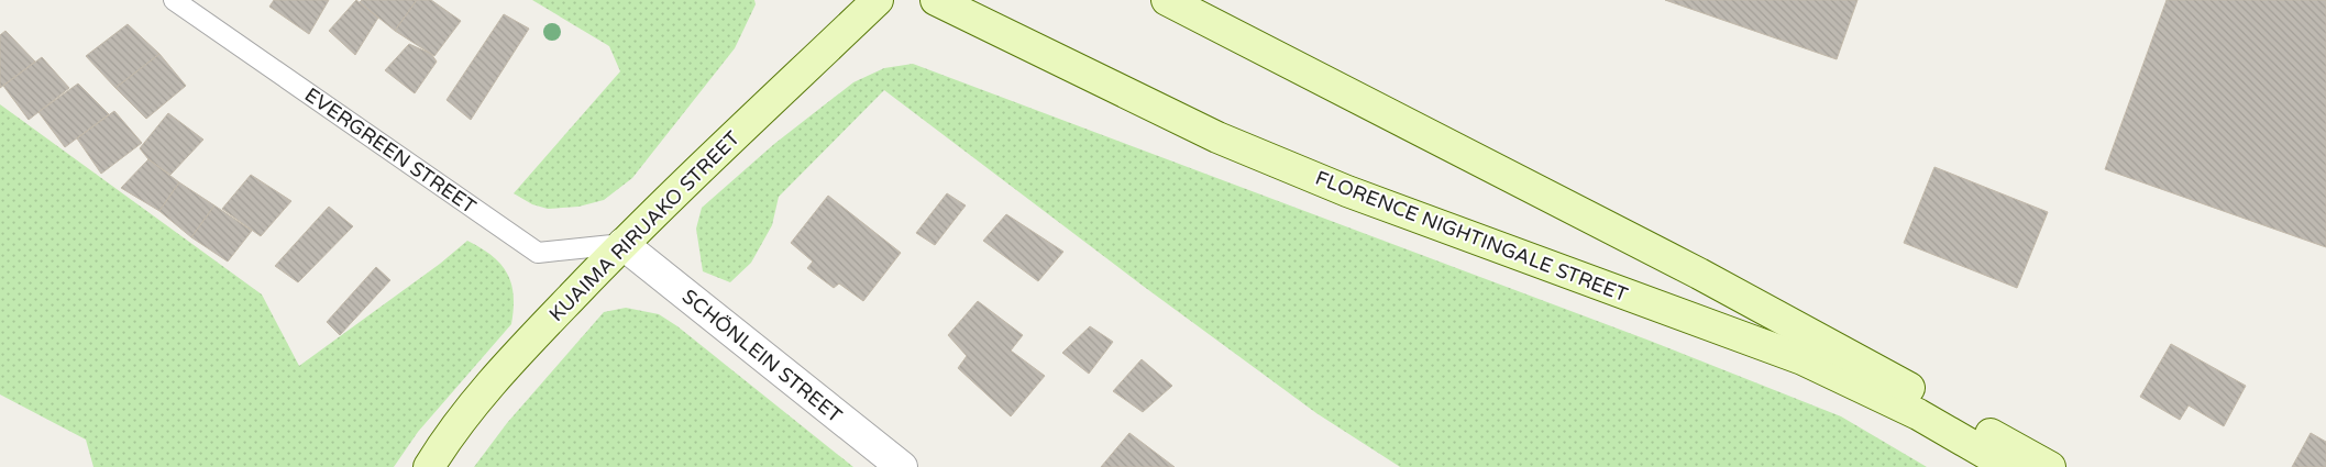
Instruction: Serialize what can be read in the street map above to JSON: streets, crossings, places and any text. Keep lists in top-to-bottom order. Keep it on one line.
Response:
{"streets":{"main road":["KUAIMA RIRUAKO STREET","FLORENCE NIGHTINGALE STREET"],"street":["SCHÖNLEIN STREET"],"lane":["EVERGREEN STREET"]},"crossings":[["EVERGREEN STREET","KUAIMA RIRUAKO STREET"],["EVERGREEN STREET","SCHÖNLEIN STREET"],["KUAIMA RIRUAKO STREET","SCHÖNLEIN STREET"]]}
